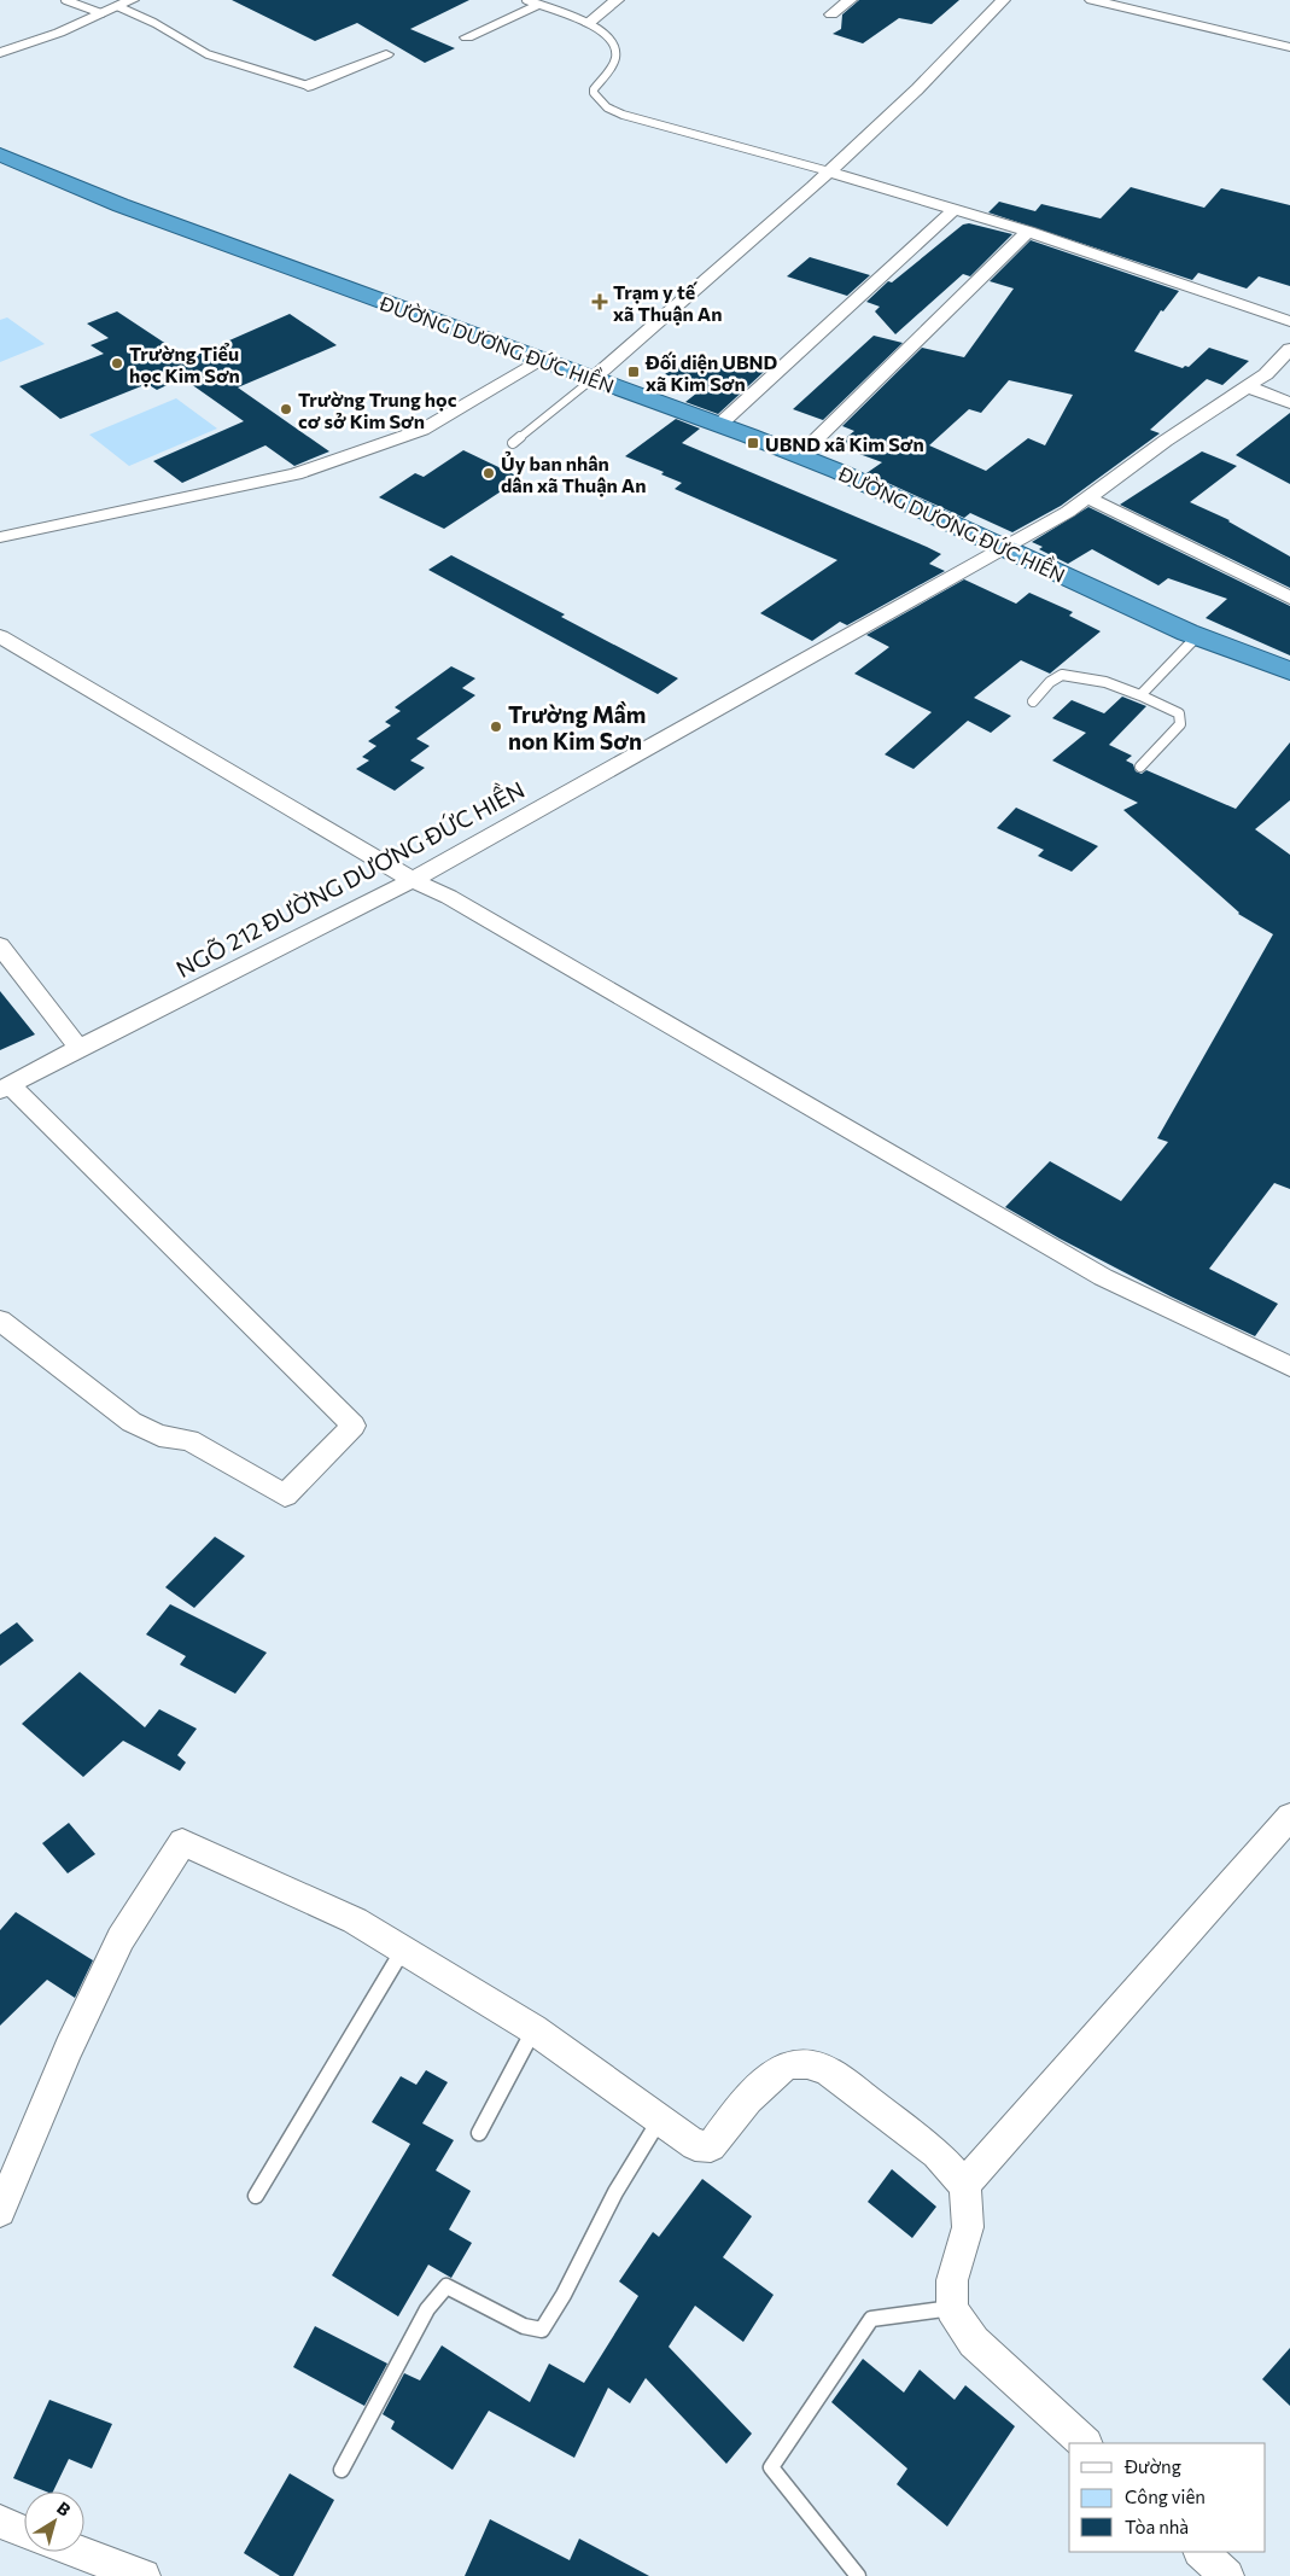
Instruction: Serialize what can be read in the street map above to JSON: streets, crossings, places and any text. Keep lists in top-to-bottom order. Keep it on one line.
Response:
{"streets":{"highway":["ĐƯỜNG DƯƠNG ĐỨC HIỀN"],"street":["NGÕ 212 ĐƯỜNG DƯƠNG ĐỨC HIỀN"]},"crossings":[["ĐƯỜNG DƯƠNG ĐỨC HIỀN","NGÕ 212 ĐƯỜNG DƯƠNG ĐỨC HIỀN"]],"places":{"health":["Trạm y tế xã Thuận An"],"other":["Trường Tiểu học Kim Sơn","Trường Trung học cơ sở Kim Sơn","Ủy ban nhân dân xã Thuận An","Trường Mầm non Kim Sơn"],"transit":["Đối diện UBND xã Kim Sơn","UBND xã Kim Sơn"]},"legend":["Đường","Công viên","Tòa nhà"],"north":"top right"}
